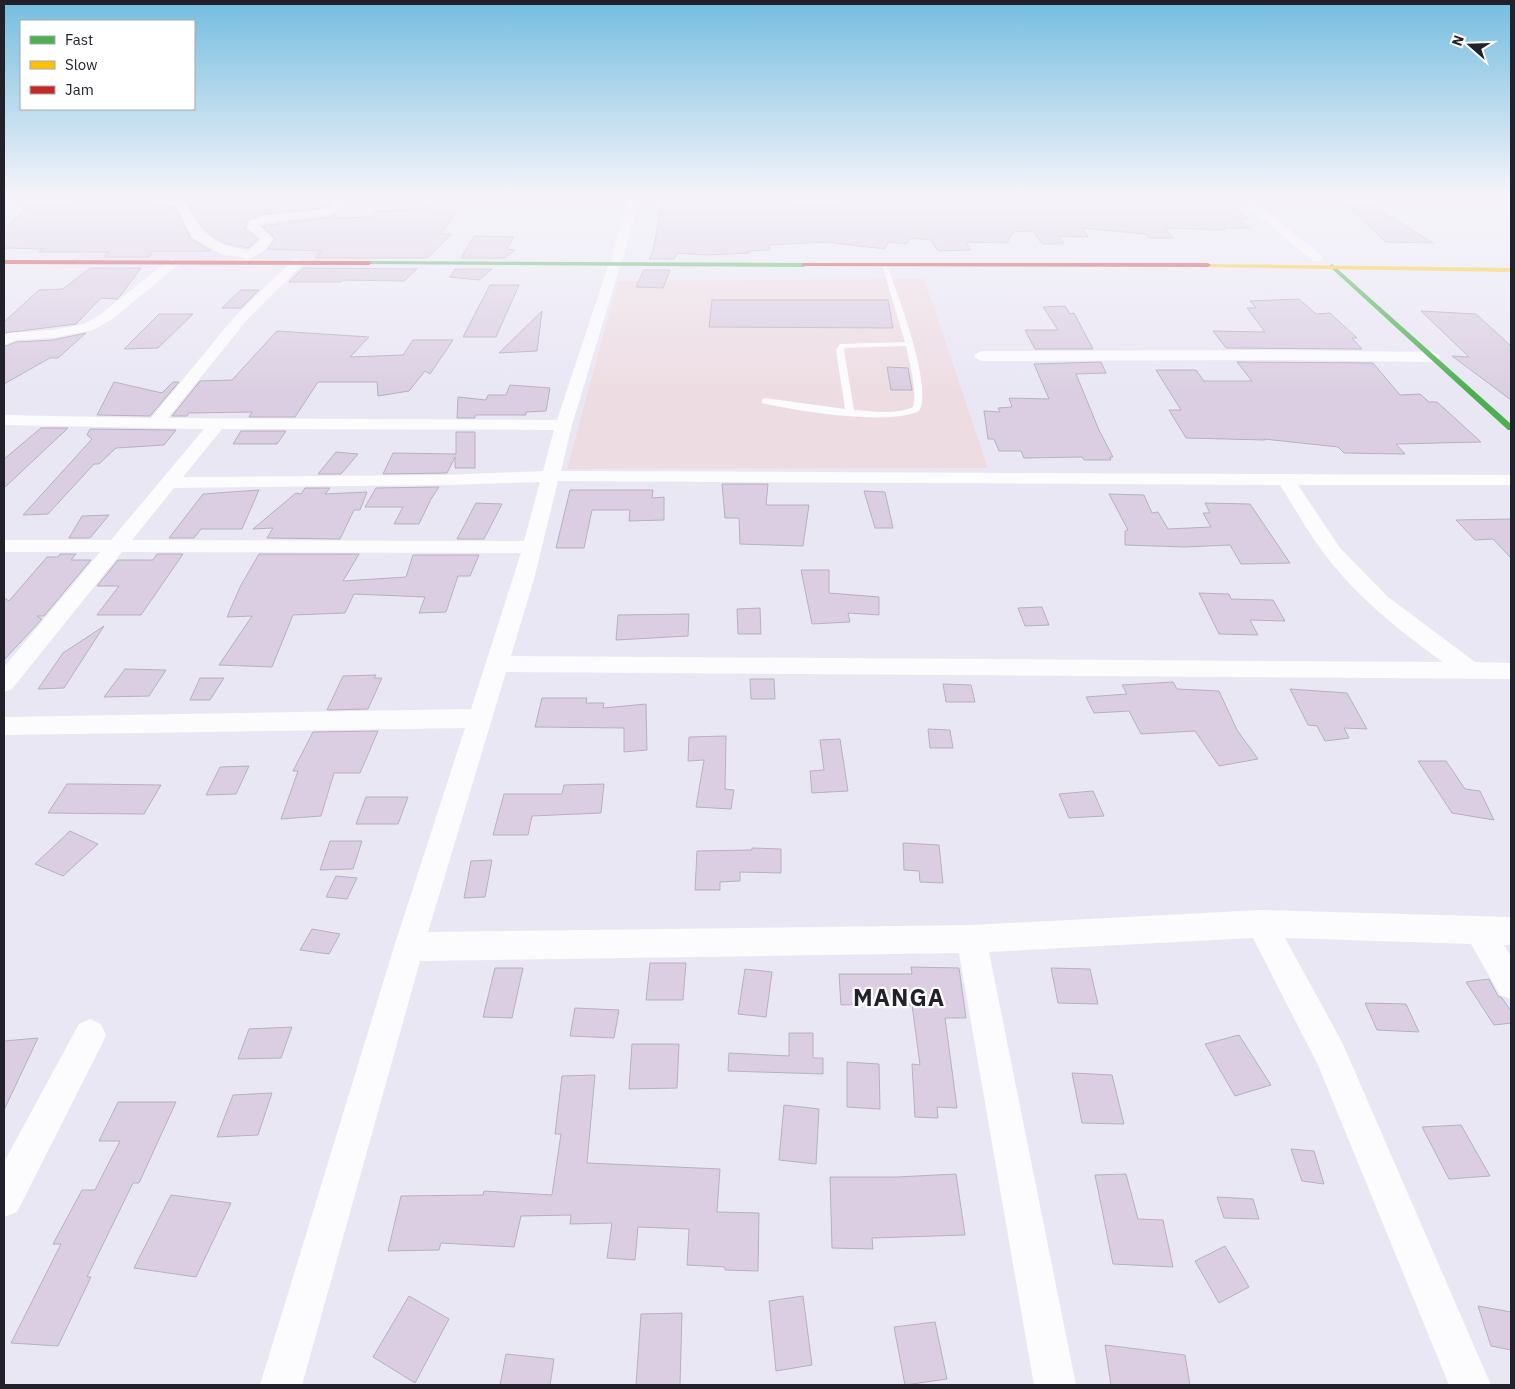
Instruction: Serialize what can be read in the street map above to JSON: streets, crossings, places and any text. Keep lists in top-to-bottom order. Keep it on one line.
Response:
{"districts":["MANGA"],"legend":["Fast","Slow","Jam"],"north":"left"}
